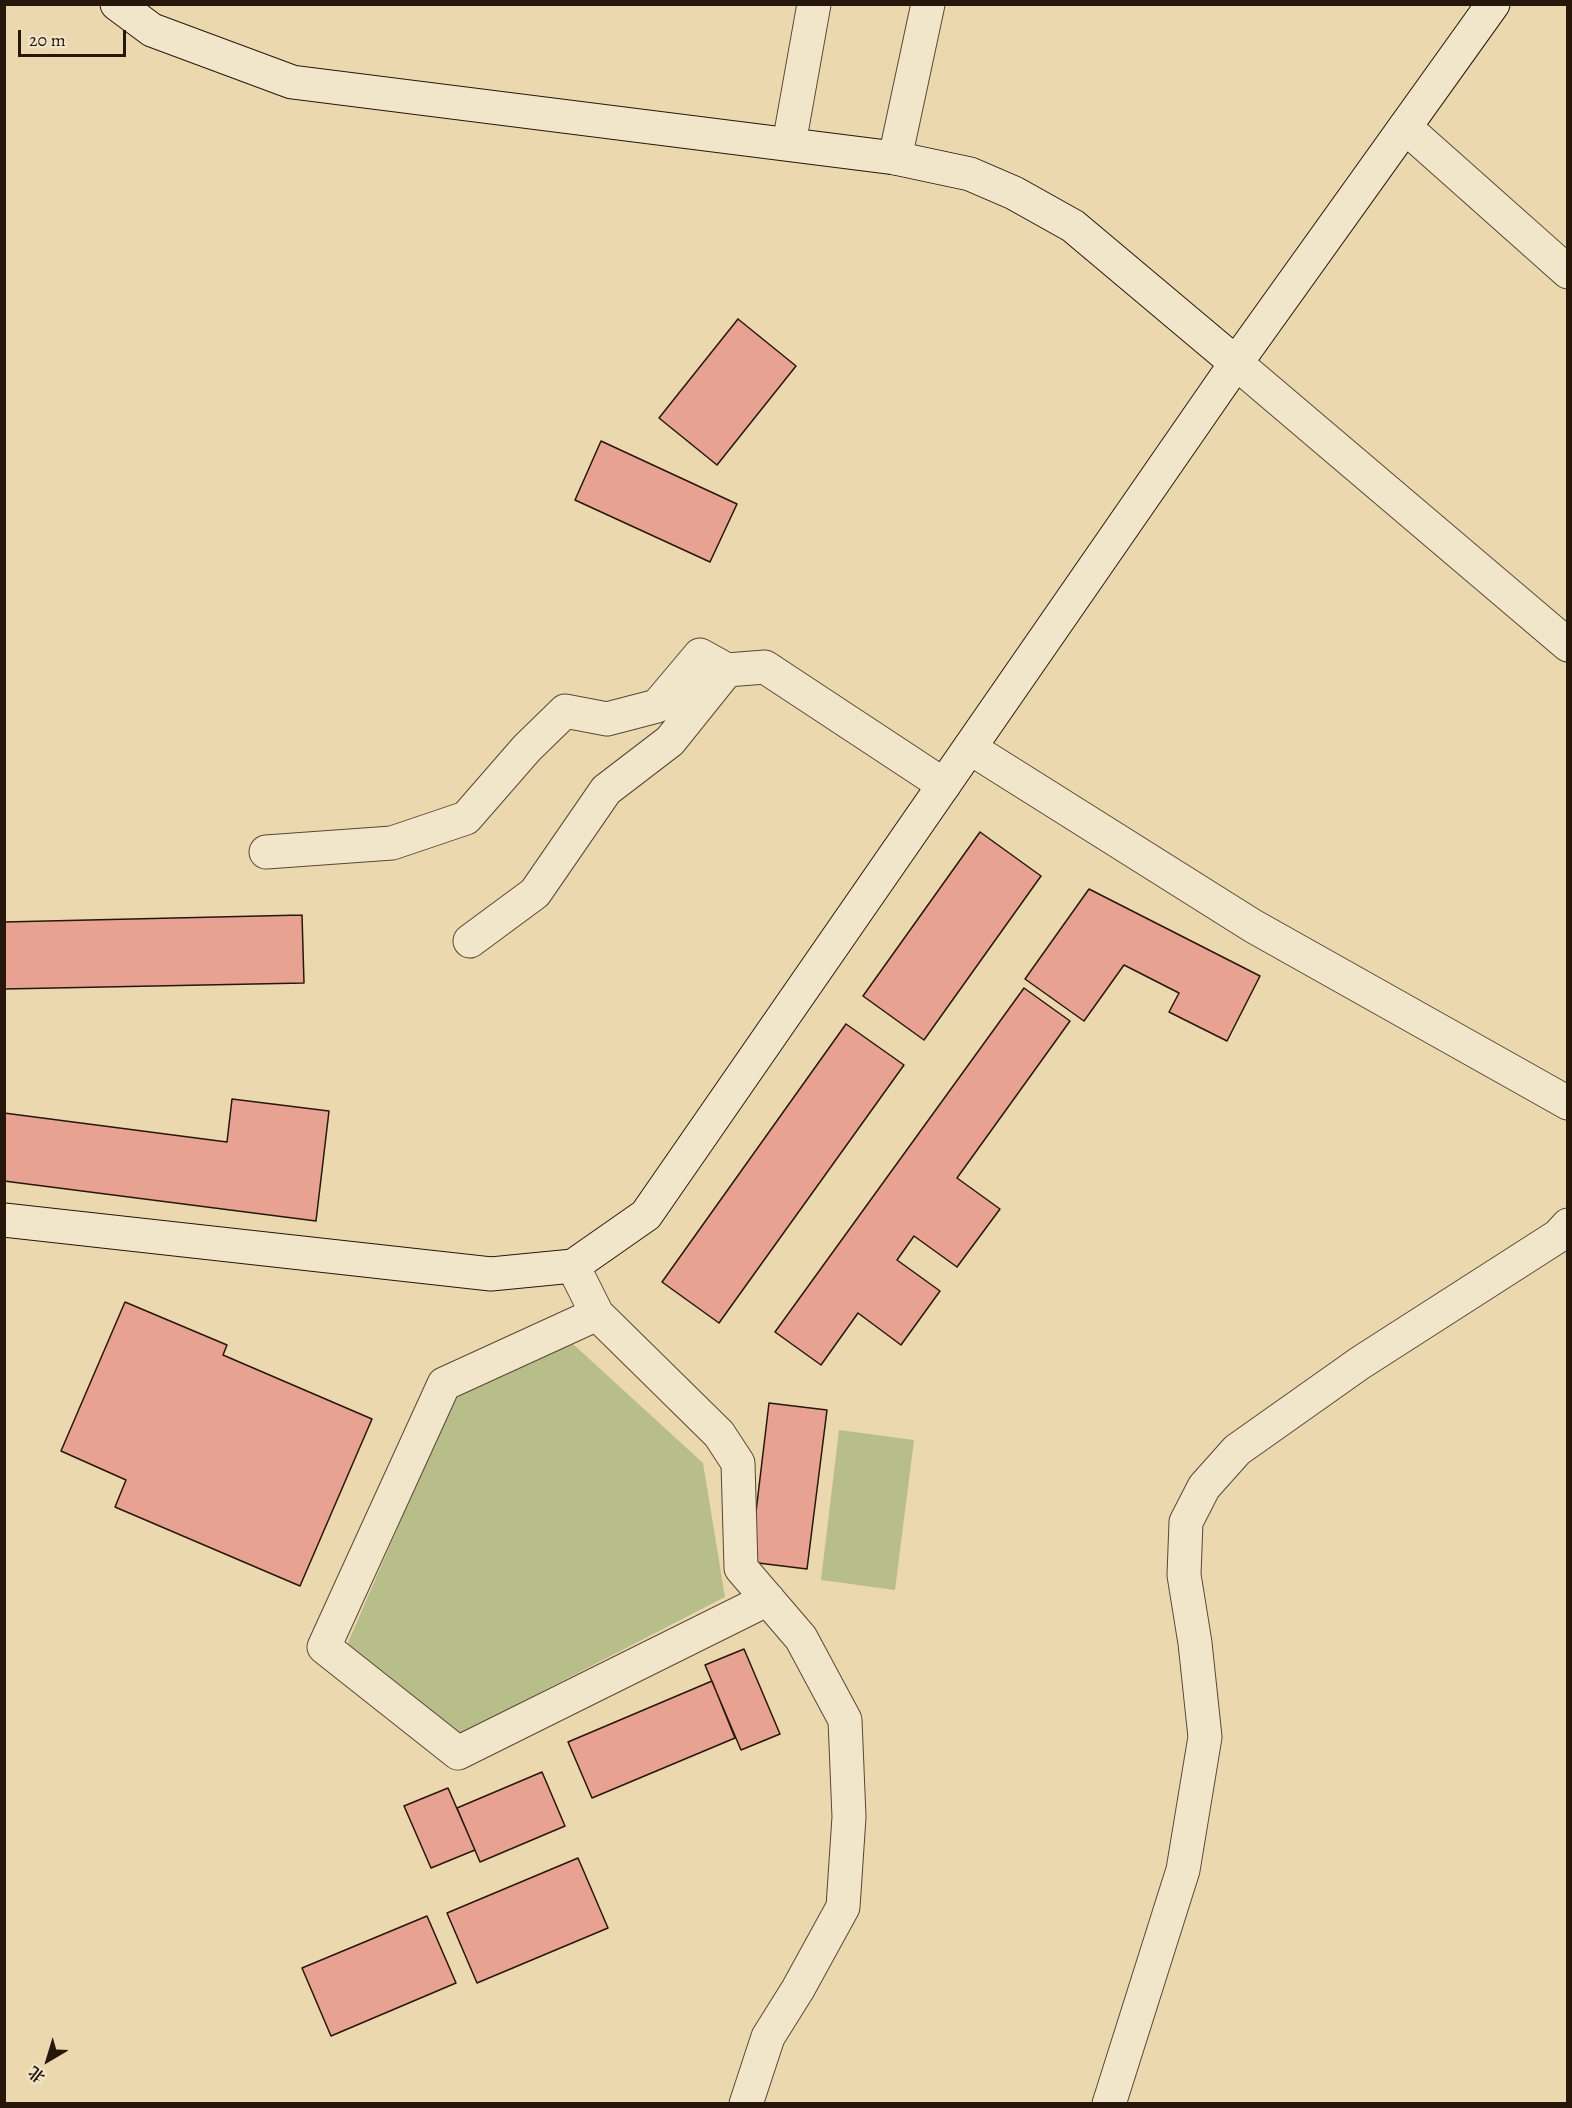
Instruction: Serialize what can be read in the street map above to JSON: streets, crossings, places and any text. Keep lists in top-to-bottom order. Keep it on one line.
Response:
{"scale_bar":"20 m","north":"bottom left"}
